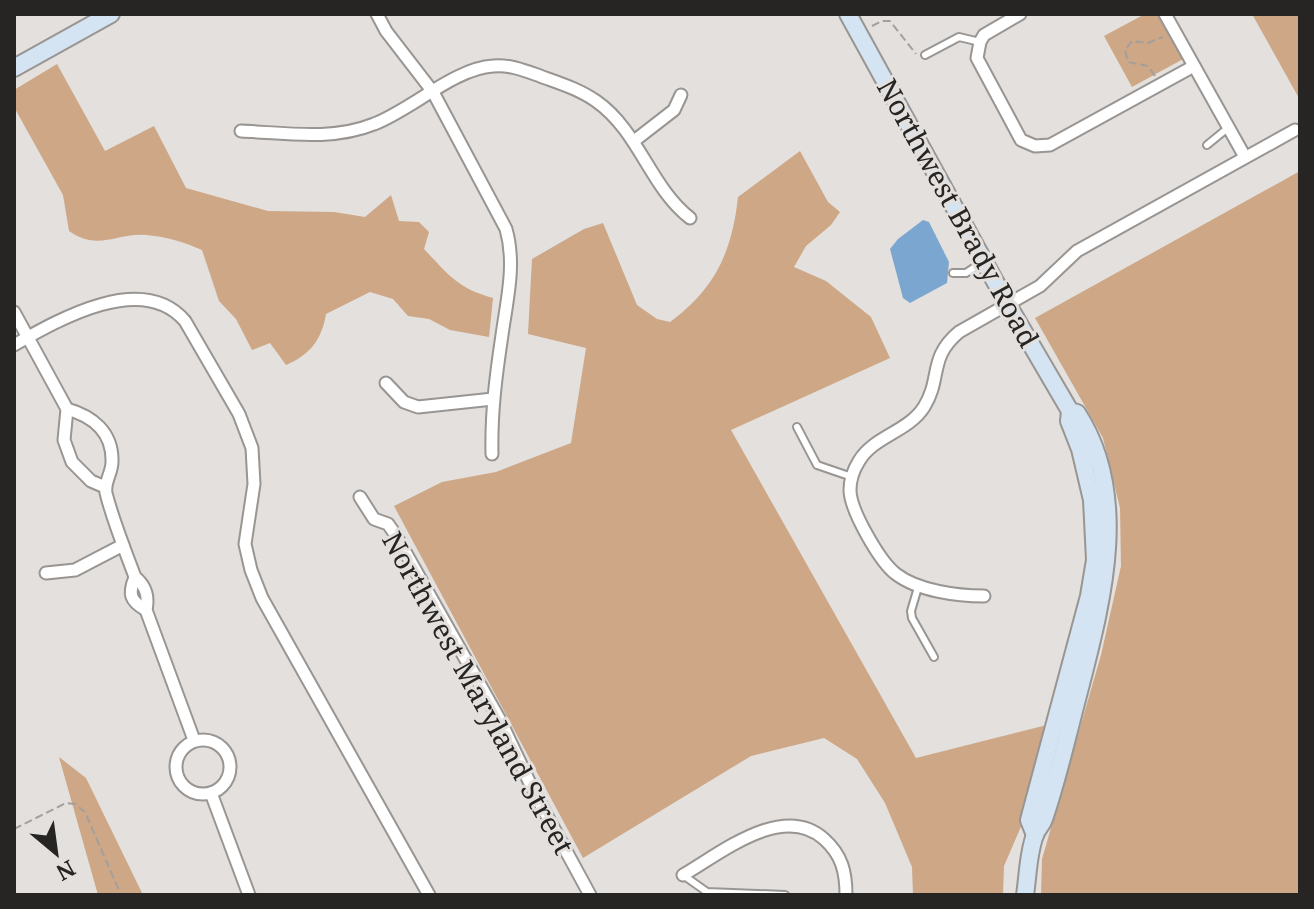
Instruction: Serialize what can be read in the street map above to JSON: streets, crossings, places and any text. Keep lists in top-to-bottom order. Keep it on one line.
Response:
{"streets":{"main road":["Northwest Brady Road"],"street":["Northwest Maryland Street"]},"north":"bottom right"}
